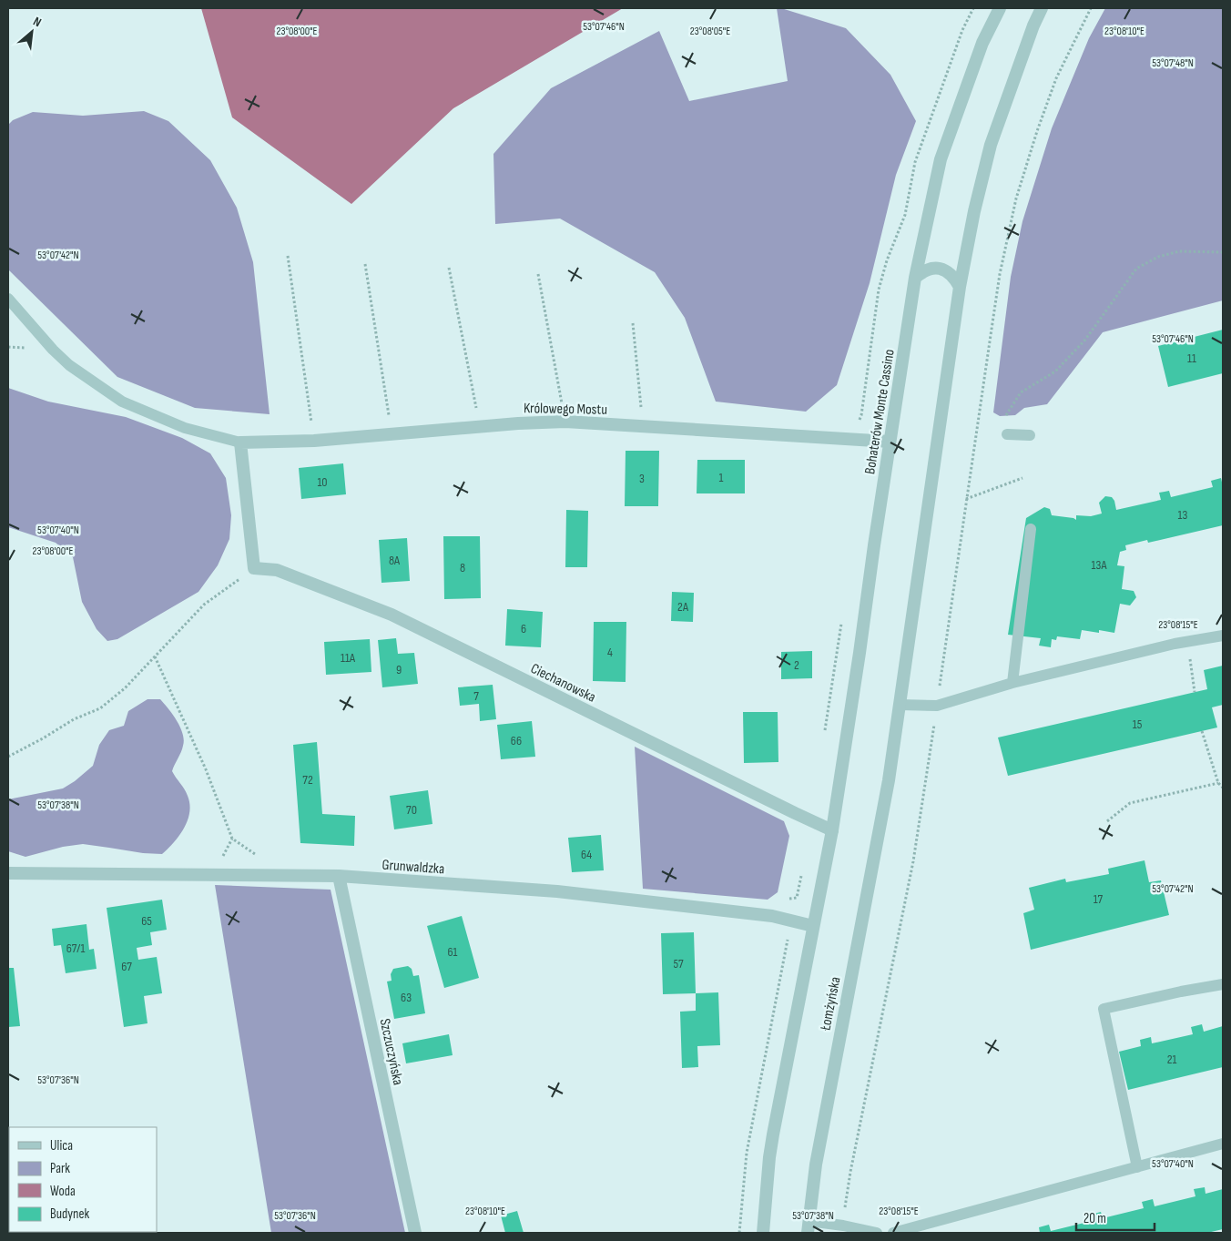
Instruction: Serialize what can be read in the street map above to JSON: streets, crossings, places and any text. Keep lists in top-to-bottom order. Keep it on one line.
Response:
{"streets":{"street":["Królowego Mostu","Bohaterów Monte Cassino","Ciechanowska","Grunwaldzka","Łomżyńska","Szczuczyńska"]},"crossings":[["Królowego Mostu","Bohaterów Monte Cassino"],["Bohaterów Monte Cassino","Ciechanowska"],["Bohaterów Monte Cassino","Łomżyńska"],["Ciechanowska","Łomżyńska"],["Grunwaldzka","Łomżyńska"],["Grunwaldzka","Szczuczyńska"]],"house_numbers":["11","1","3","10","13","8A","13A","8","2A","6","4","11A","2","9","7","15","66","72","70","64","17","65","67/1","61","57","67","63","21"],"legend":["Ulica","Park","Woda","Budynek"],"scale_bar":"20 m","north":"top right","coordinates":["53°07'46\"N","23°08'00\"E","23°08'05\"E","23°08'10\"E","53°07'48\"N","53°07'42\"N","53°07'40\"N","23°08'15\"E","53°07'38\"N","53°07'36\"N"]}
